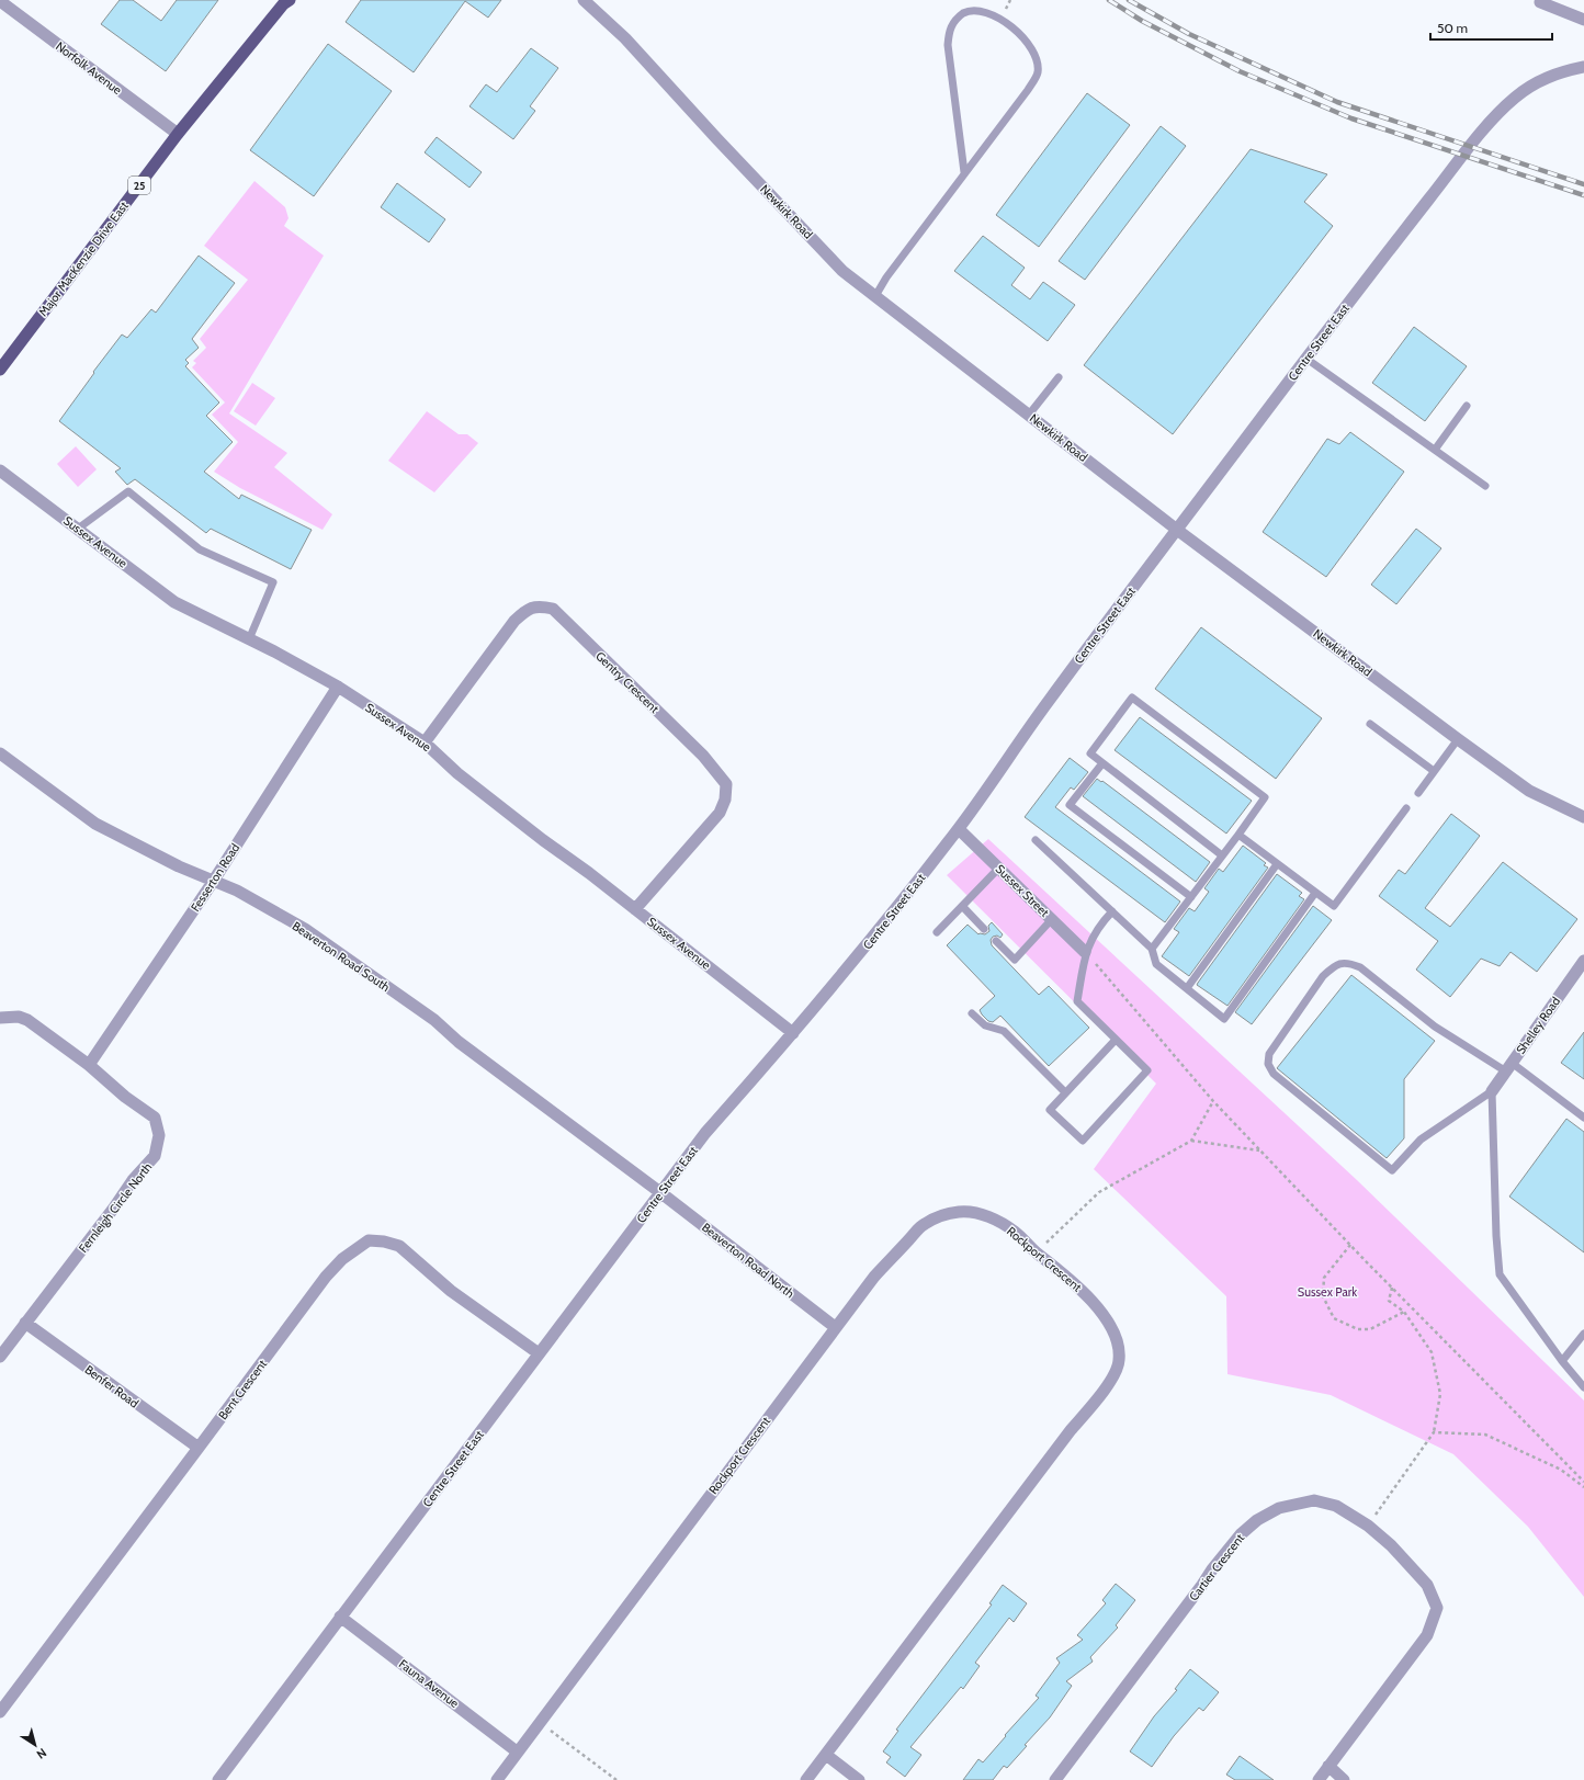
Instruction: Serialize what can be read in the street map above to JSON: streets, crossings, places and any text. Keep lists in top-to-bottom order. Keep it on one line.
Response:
{"streets":{"main road":["25","Major MacKenzie Drive East"],"street":["Norfolk Avenue","Newkirk Road","Centre Street East","Sussex Avenue","Gentry Crescent","Fesserton Road","Sussex Street","Beaverton Road South","Shelley Road","Fernleigh Circle North","Rockport Crescent","Beaverton Road North","Benfer Road","Bent Crescent","Cartier Crescent","Fauna Avenue"]},"crossings":[["Norfolk Avenue","Major MacKenzie Drive East"],["Newkirk Road","Centre Street East"],["Centre Street East","Sussex Avenue"],["Centre Street East","Sussex Street"],["Centre Street East","Beaverton Road South"],["Centre Street East","Beaverton Road North"],["Centre Street East","Bent Crescent"],["Centre Street East","Fauna Avenue"],["Sussex Avenue","Gentry Crescent"],["Sussex Avenue","Fesserton Road"],["Fesserton Road","Beaverton Road South"],["Fesserton Road","Fernleigh Circle North"],["Beaverton Road South","Beaverton Road North"],["Fernleigh Circle North","Benfer Road"],["Rockport Crescent","Beaverton Road North"],["Rockport Crescent","Fauna Avenue"],["Benfer Road","Bent Crescent"]],"parks":["Sussex Park"],"scale_bar":"50 m","north":"bottom right"}
